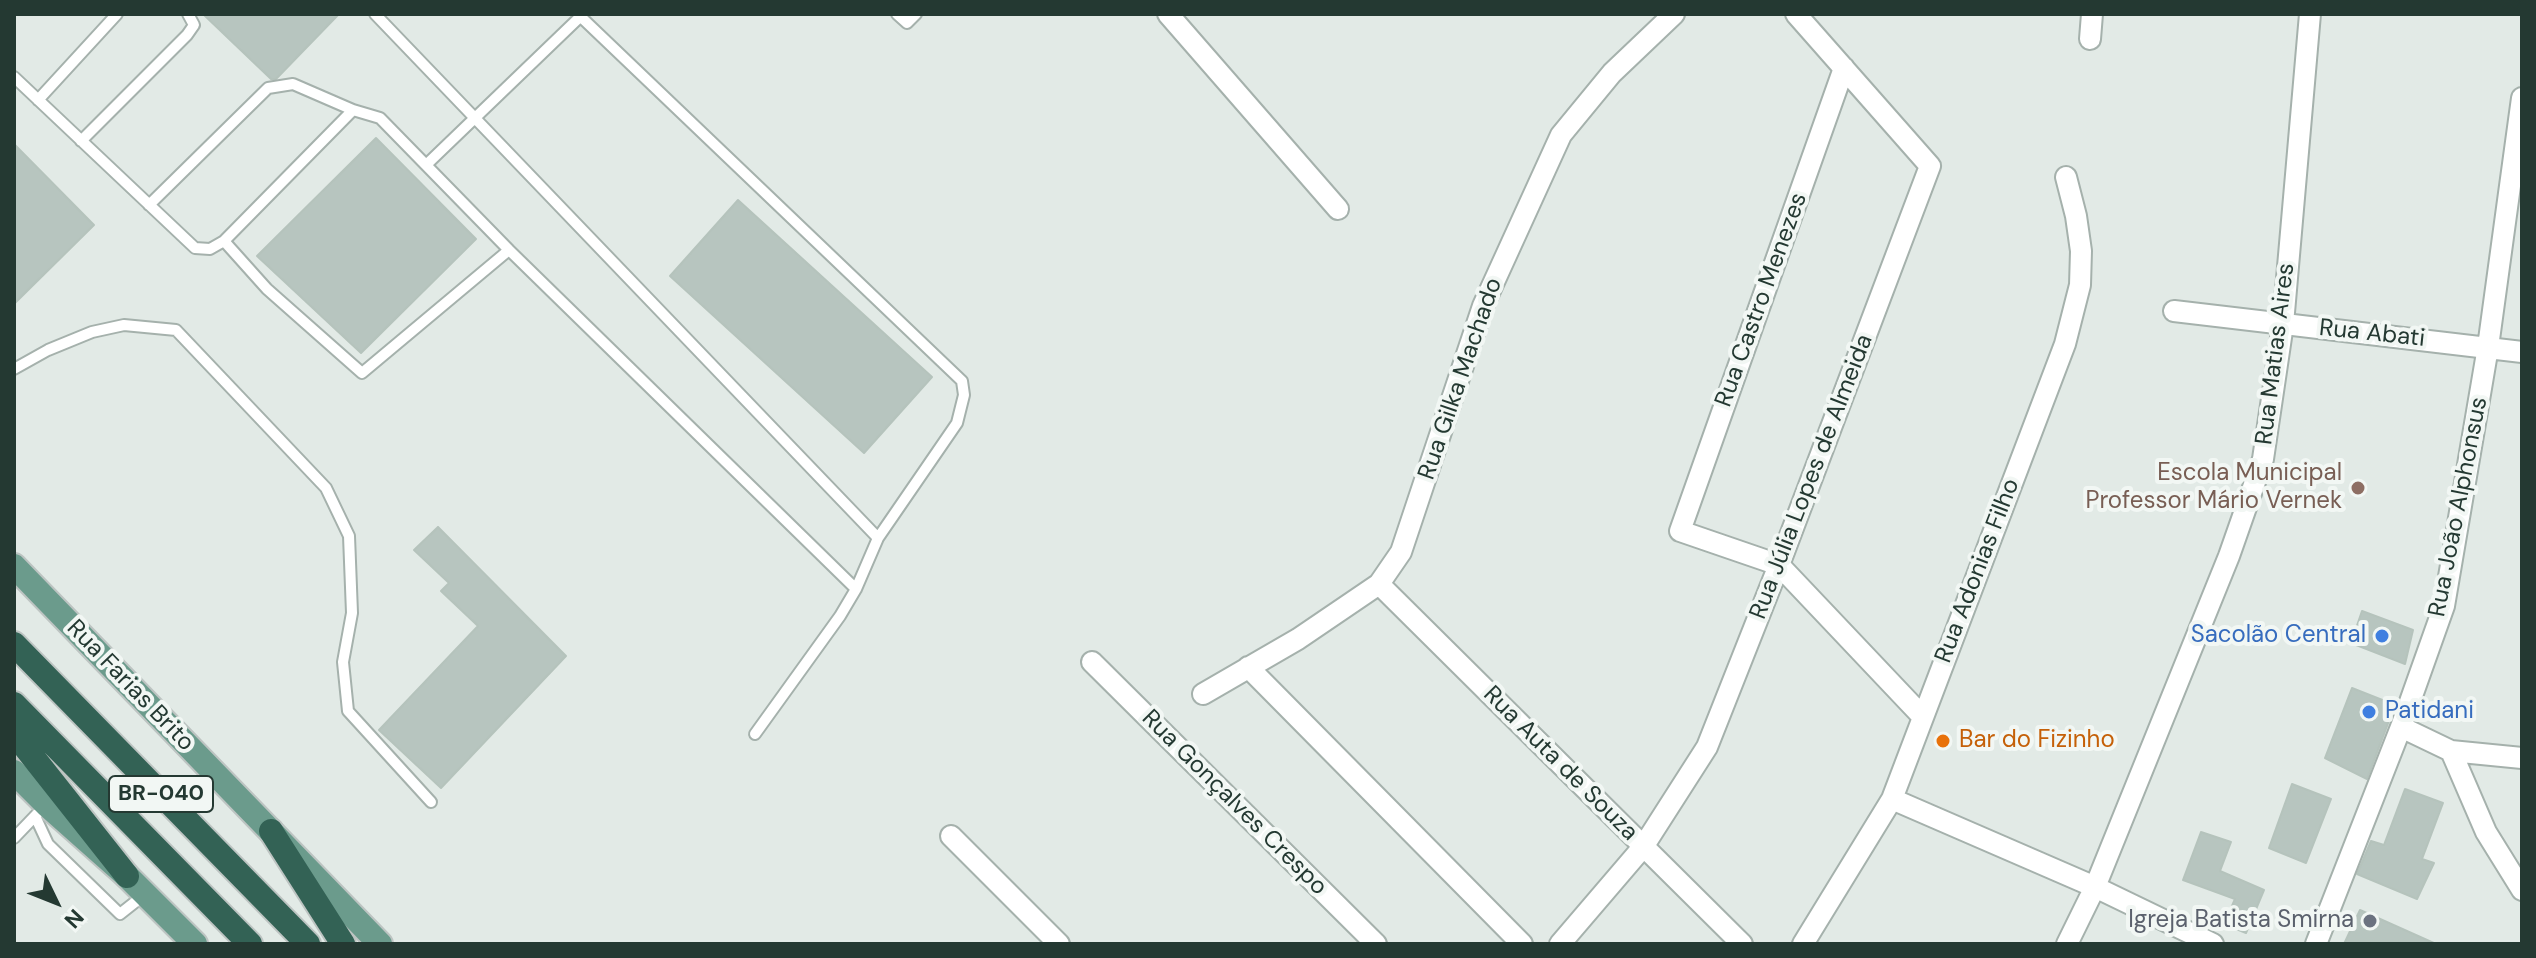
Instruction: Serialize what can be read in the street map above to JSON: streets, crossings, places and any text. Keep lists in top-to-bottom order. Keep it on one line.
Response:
{"streets":{"highway":["BR-040"],"main road":["Rua Farias Brito"],"street":["Rua Castro Menezes","Rua Abati","Rua Matias Aires","Rua Gilka Machado","Rua Júlia Lopes de Almeida","Rua João Alphonsus","Rua Adonias Filho","Rua Auta de Souza","Rua Gonçalves Crespo"]},"crossings":[["Rua Castro Menezes","Rua Júlia Lopes de Almeida"],["Rua Abati","Rua Matias Aires"],["Rua Abati","Rua João Alphonsus"],["Rua Gilka Machado","Rua Auta de Souza"],["Rua Júlia Lopes de Almeida","Rua Auta de Souza"]],"places":["Escola Municipal Professor Mário Vernek","Sacolão Central","Patidani","Bar do Fizinho","Igreja Batista Smirna"],"north":"bottom right"}
